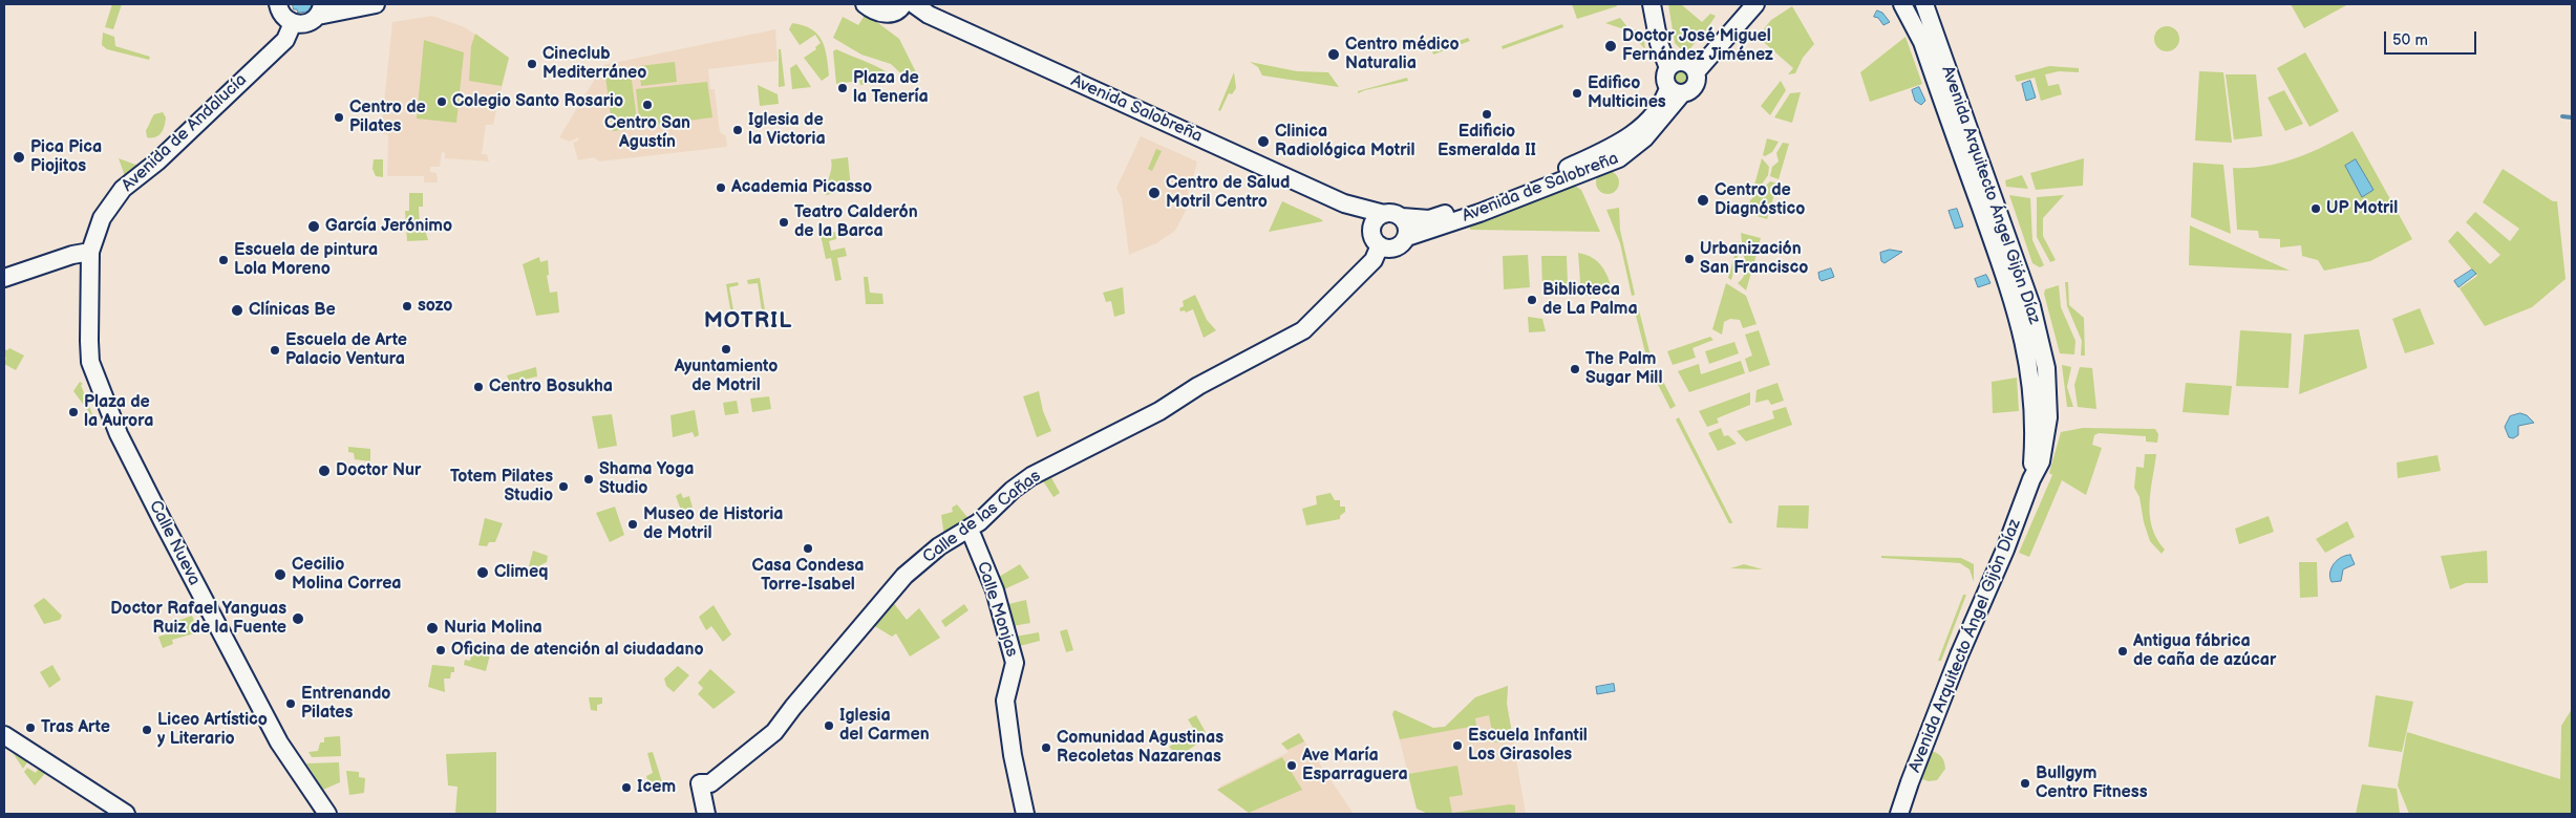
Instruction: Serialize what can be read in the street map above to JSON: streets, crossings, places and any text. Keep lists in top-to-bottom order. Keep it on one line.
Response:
{"streets":{"main road":["Avenida Salobreña","Avenida de Andalucía","Avenida de Salobreña","Avenida Arquitecto Ángel Gijón Díaz","Calle de las Cañas","Calle Nueva","Calle Monjas"]},"crossings":[["Avenida Salobreña","Avenida de Salobreña"],["Avenida Salobreña","Calle de las Cañas"],["Avenida de Andalucía","Calle Nueva"],["Avenida de Salobreña","Calle de las Cañas"],["Calle de las Cañas","Calle Monjas"]],"districts":["MOTRIL"],"places":["Doctor José Miguel Fernández Jiménez","Centro médico Naturalia","Cineclub Mediterráneo","Plaza de la Tenería","Edifico Multicines","Colegio Santo Rosario","Centro San Agustín","Edificio Esmeralda II","Centro de Pilates","Iglesia de la Victoria","Clinica Radiológica Motril","Pica Pica Piojitos","Academia Picasso","Centro de Salud Motril Centro","Centro de Diagnóstico","UP Motril","Teatro Calderón de la Barca","García Jerónimo","Urbanización San Francisco","Escuela de pintura Lola Moreno","Biblioteca de La Palma","sozo","Clínicas Be","Ayuntamiento de Motril","Escuela de Arte Palacio Ventura","The Palm Sugar Mill","Centro Bosukha","Plaza de la Aurora","Doctor Nur","Shama Yoga Studio","Totem Pilates Studio","Museo de Historia de Motril","Casa Condesa Torre-Isabel","Climeq","Cecilio Molina Correa","Doctor Rafael Yanguas Ruiz de la Fuente","Nuria Molina","Oficina de atención al ciudadano","Antigua fábrica de caña de azúcar","Entrenando Pilates","Iglesia del Carmen","Tras Arte","Liceo Artístico y Literario","Escuela Infantil Los Girasoles","Comunidad Agustinas Recoletas Nazarenas","Ave María Esparraguera","Bullgym Centro Fitness","Icem"],"scale_bar":"50 m"}
